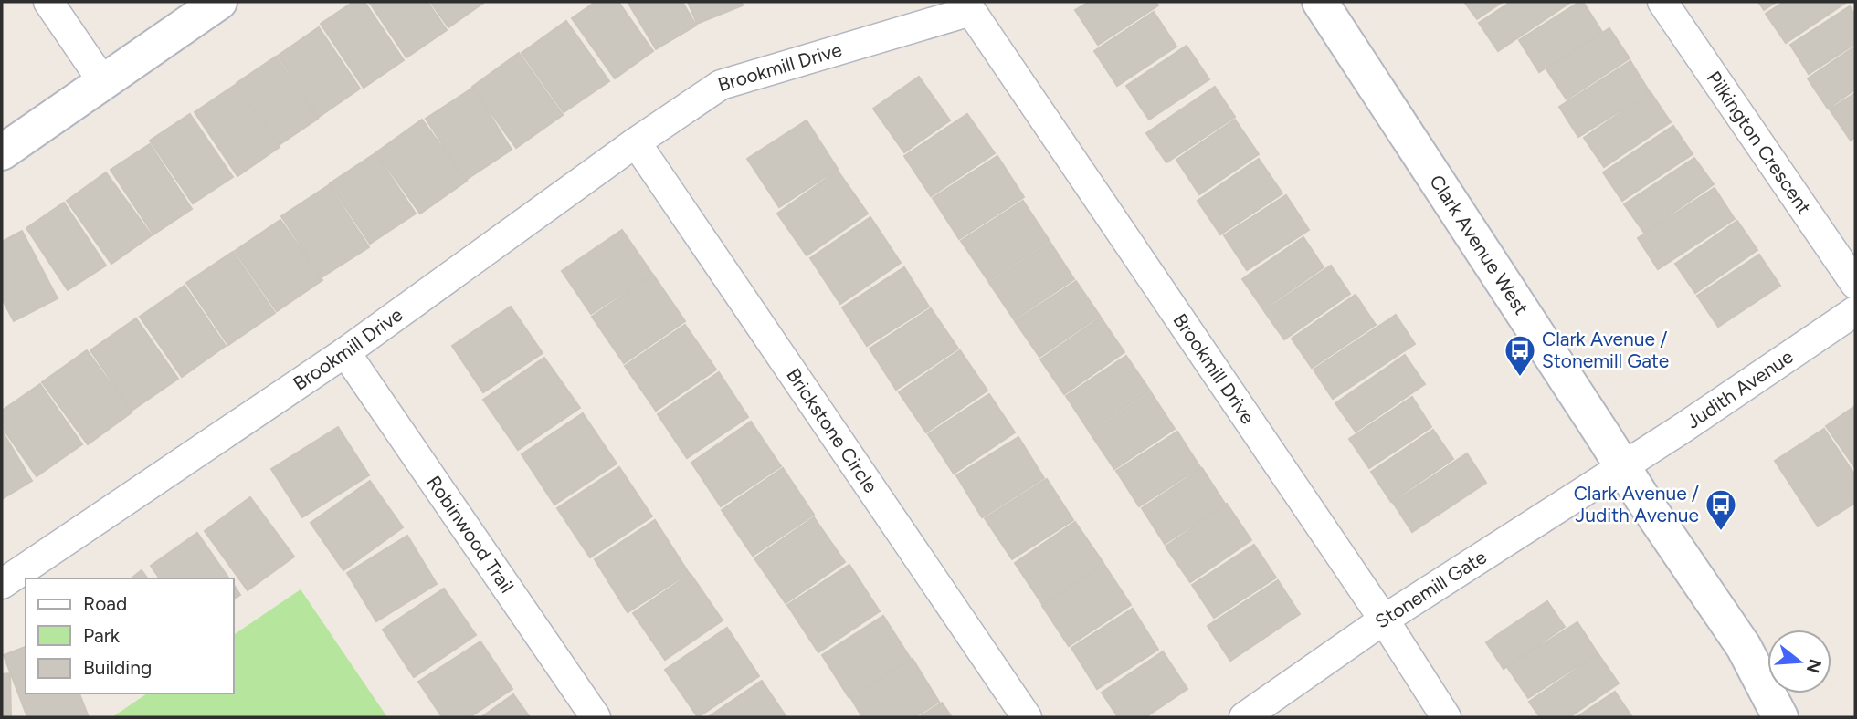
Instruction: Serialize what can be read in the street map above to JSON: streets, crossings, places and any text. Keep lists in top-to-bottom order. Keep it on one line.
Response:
{"streets":{"street":["Brookmill Drive","Pilkington Crescent","Clark Avenue West","Judith Avenue","Brickstone Circle","Robinwood Trail","Stonemill Gate"]},"crossings":[["Brookmill Drive","Brickstone Circle"],["Brookmill Drive","Robinwood Trail"],["Brookmill Drive","Stonemill Gate"],["Clark Avenue West","Judith Avenue"],["Clark Avenue West","Stonemill Gate"],["Judith Avenue","Stonemill Gate"]],"places":{"bus stop":["Clark Avenue / Stonemill Gate","Clark Avenue / Judith Avenue"]},"legend":["Road","Park","Building"],"north":"right"}
